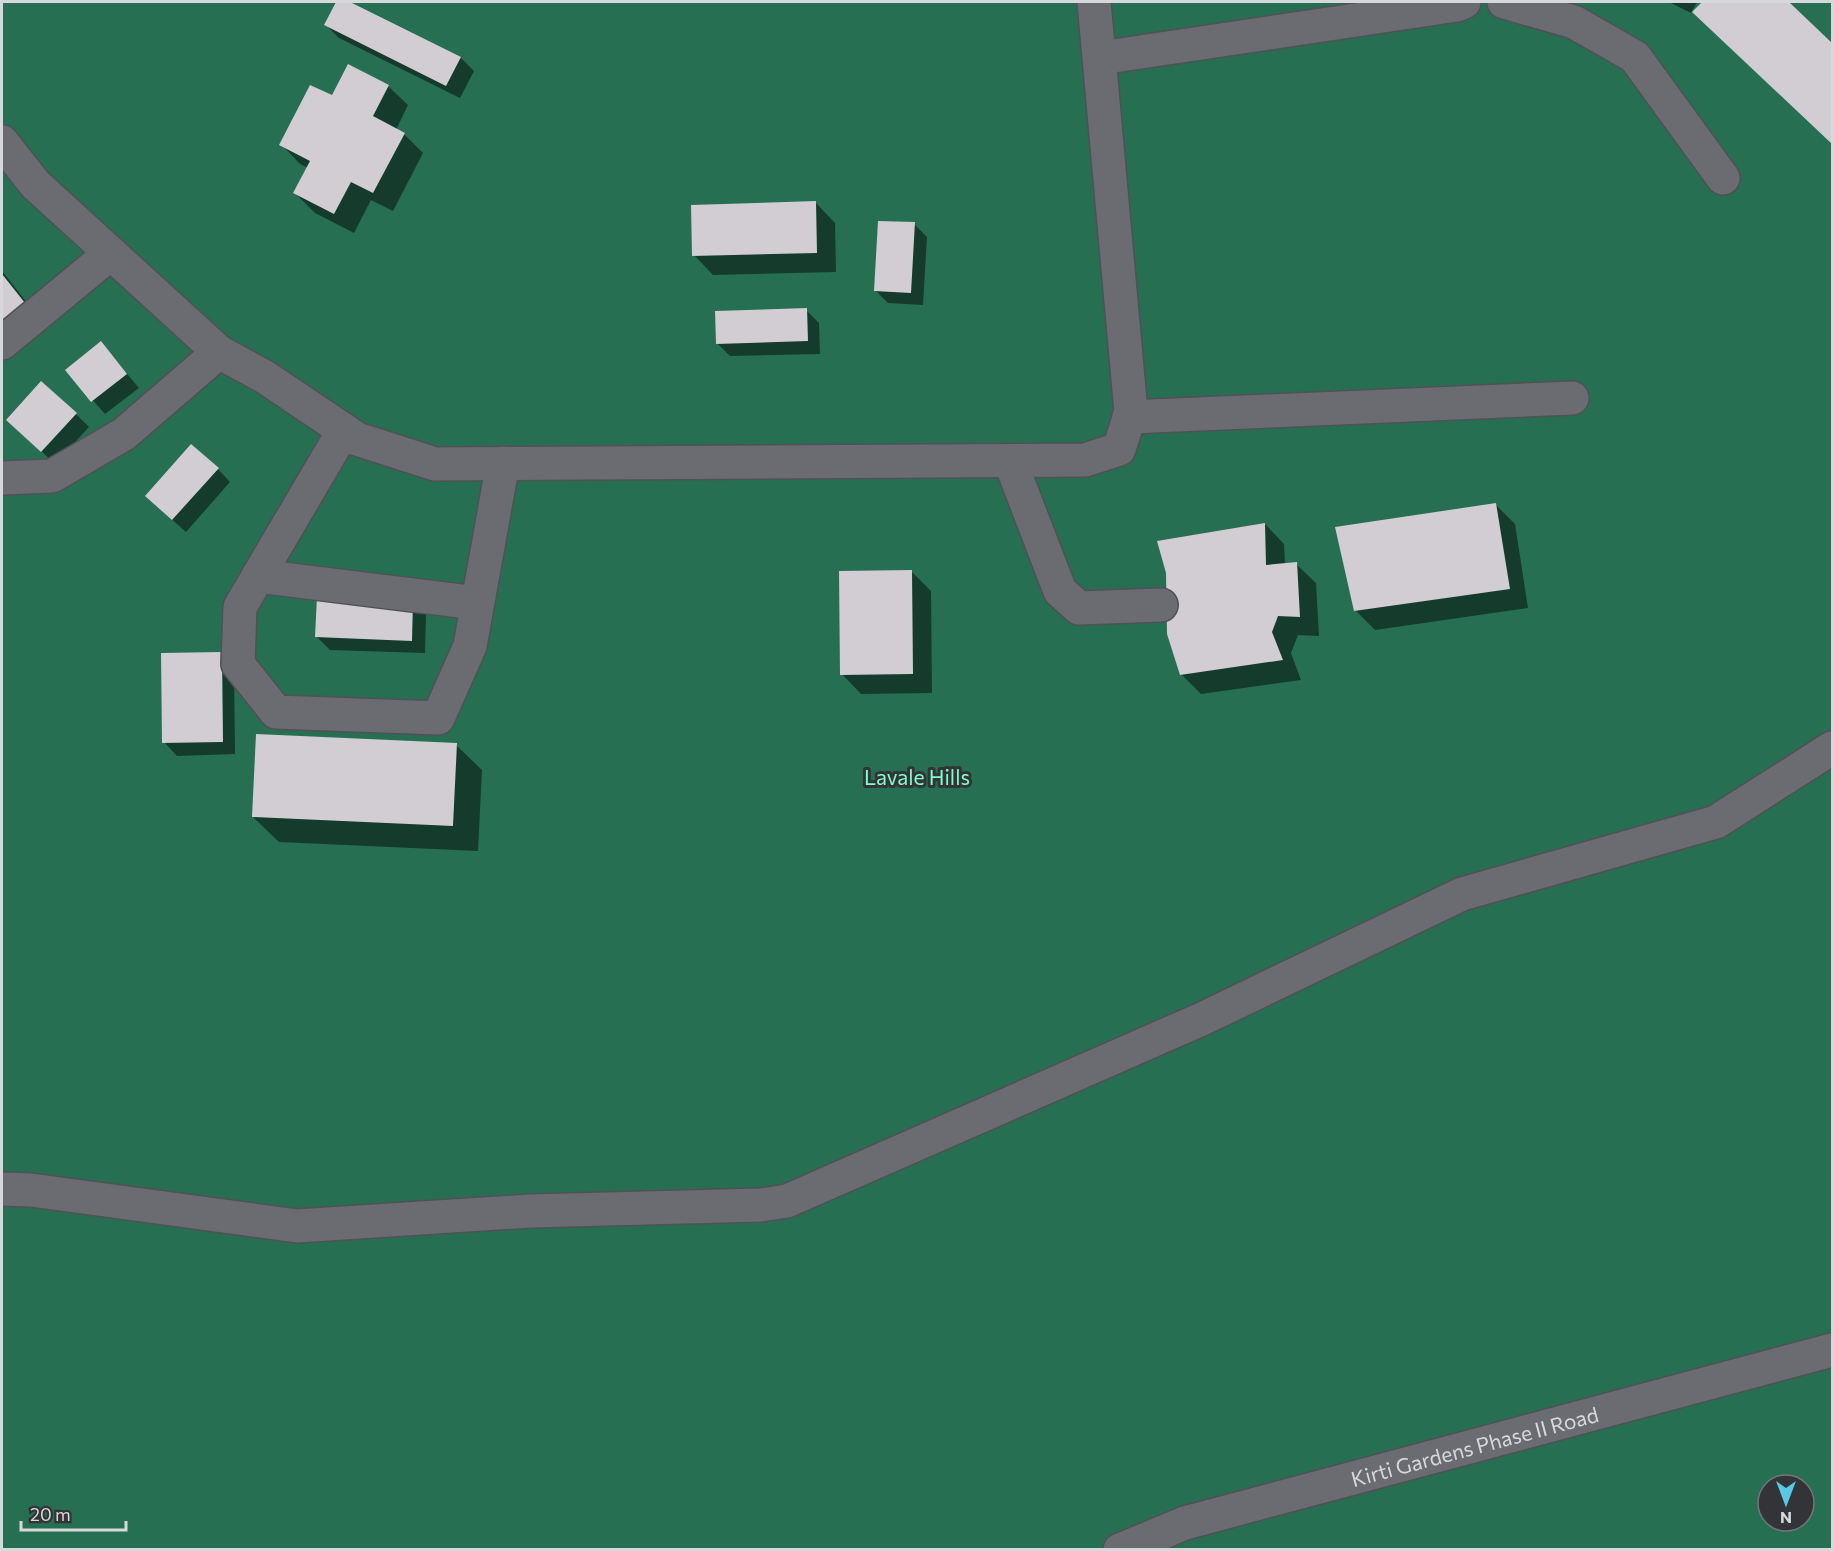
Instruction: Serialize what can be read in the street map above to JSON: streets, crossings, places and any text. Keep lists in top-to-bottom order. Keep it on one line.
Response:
{"streets":{"lane":["Kirti Gardens Phase II Road"]},"parks":["Lavale Hills"],"scale_bar":"20 m","north":"bottom"}
